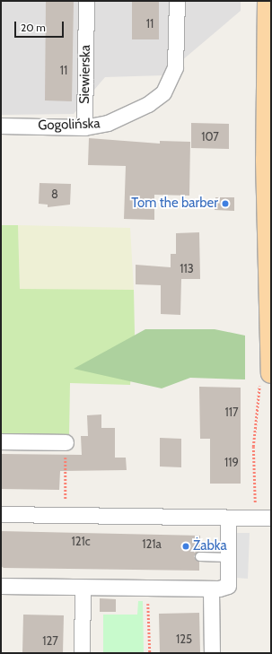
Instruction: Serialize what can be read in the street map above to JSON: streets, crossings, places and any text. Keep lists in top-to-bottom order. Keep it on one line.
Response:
{"streets":{"street":["Siewierska","Gogolińska"]},"crossings":[["Siewierska","Gogolińska"]],"places":["Tom the barber","Żabka"],"house_numbers":["11","11","107","8","113","117","119","121c","121a","125","127"],"scale_bar":"20 m"}
